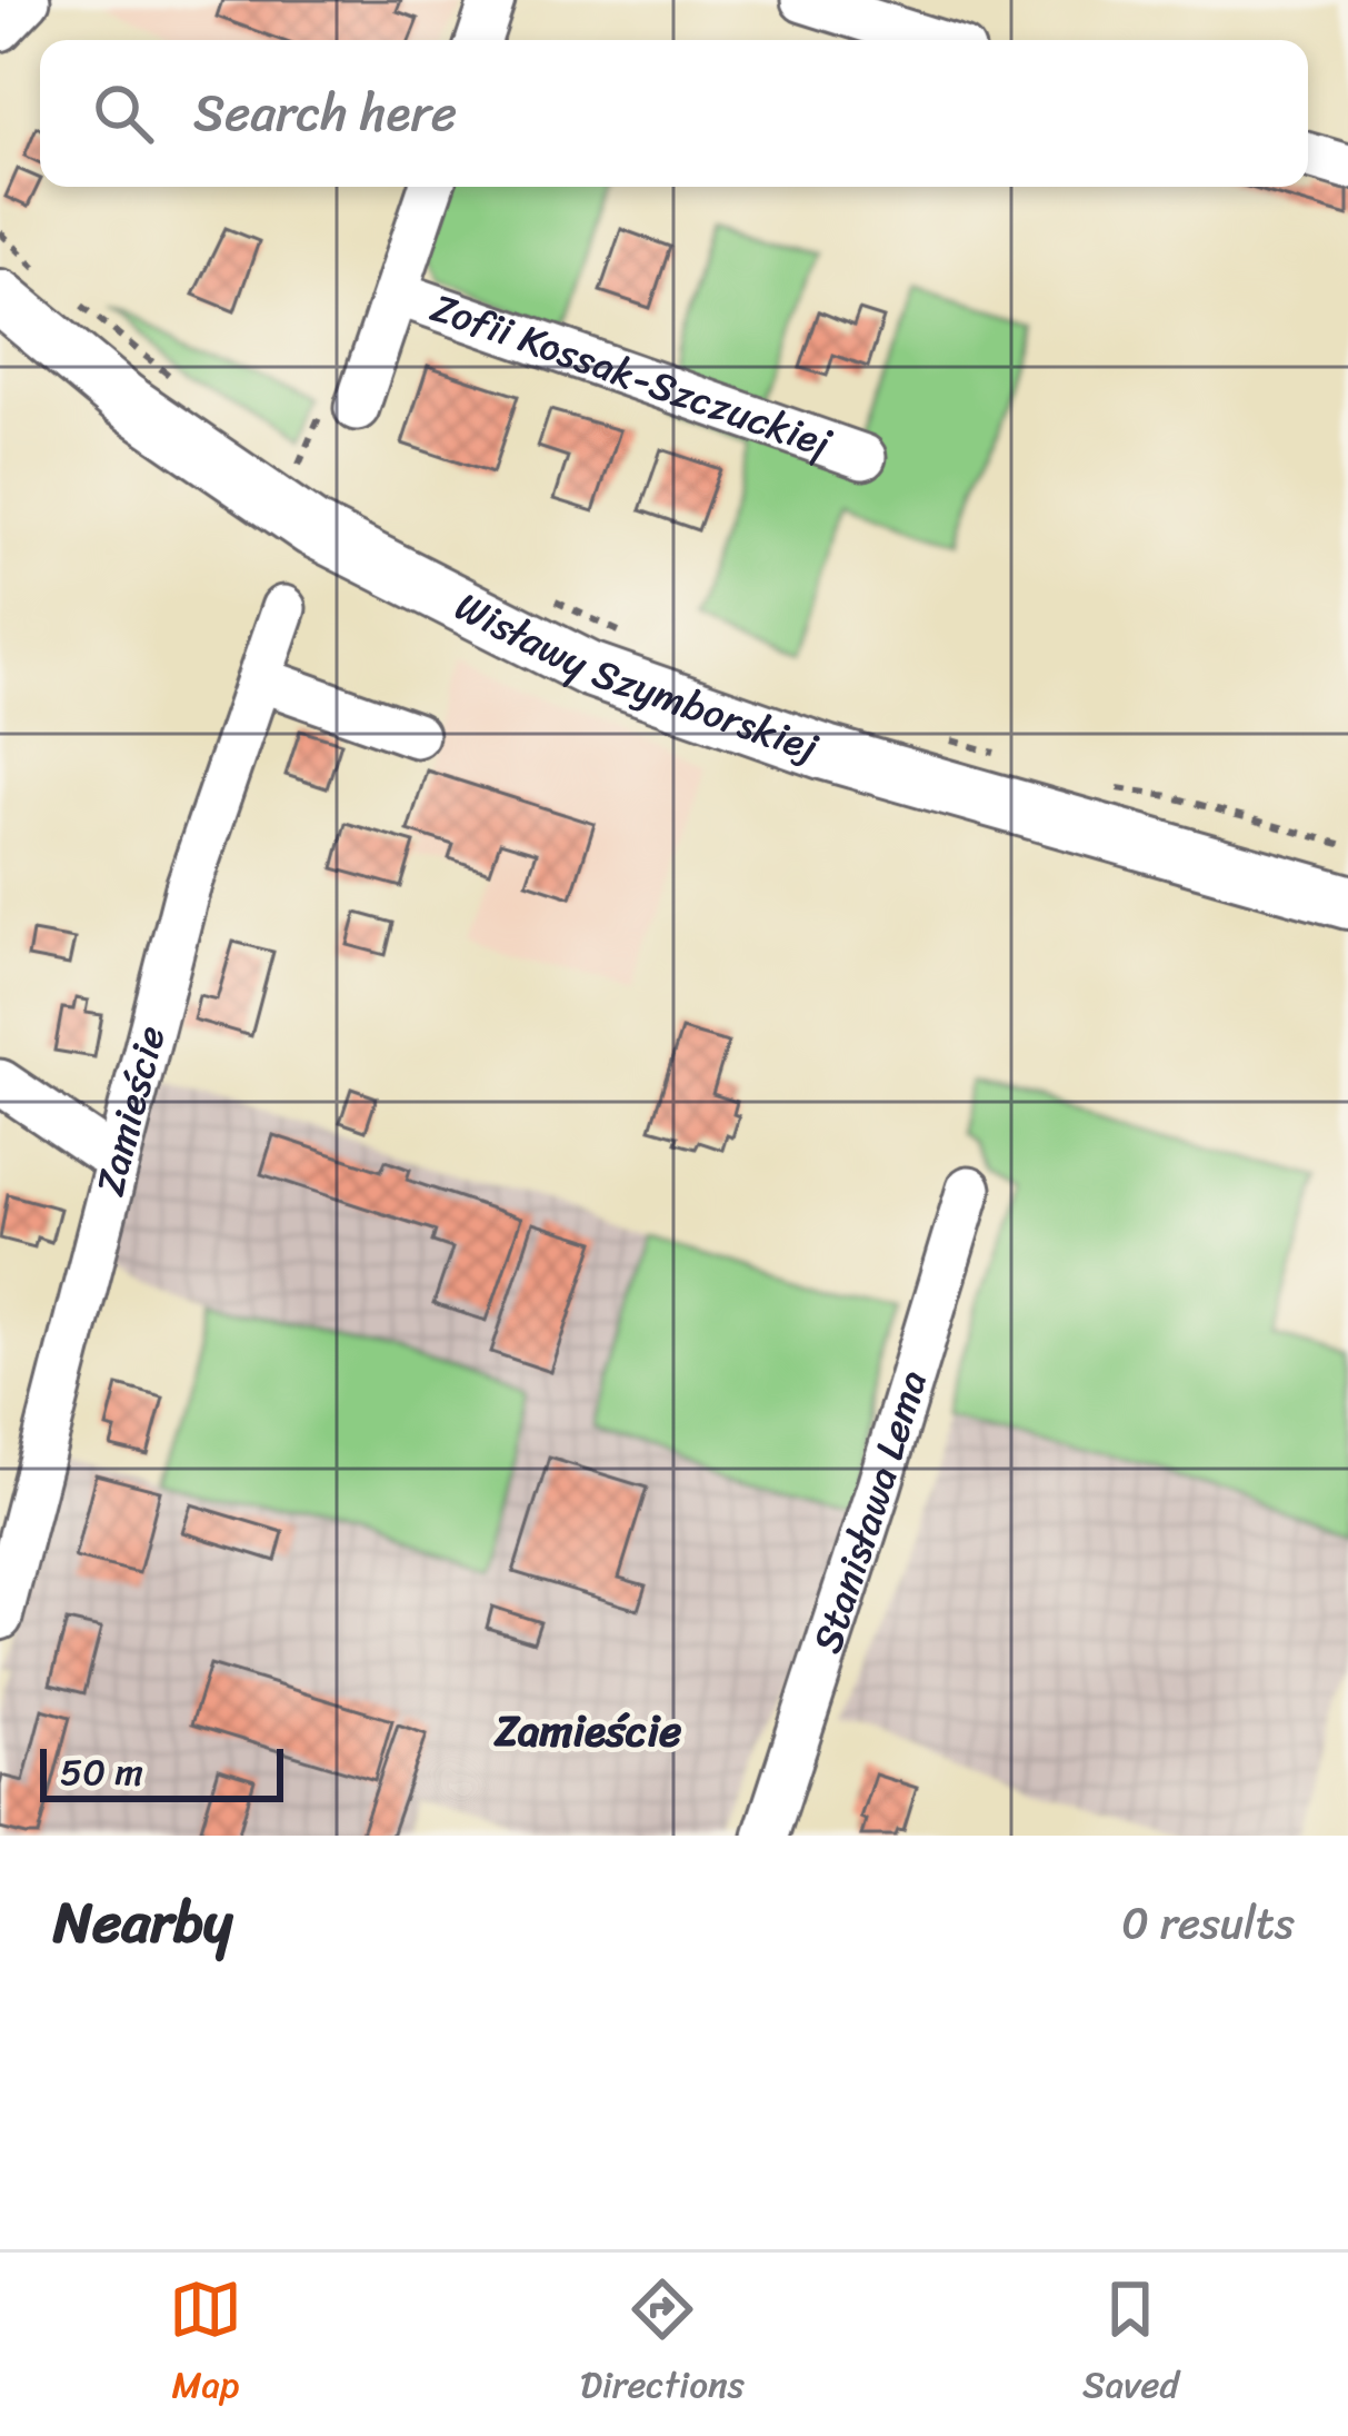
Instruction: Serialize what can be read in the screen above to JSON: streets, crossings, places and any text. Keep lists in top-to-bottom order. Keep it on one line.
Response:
{"streets":{"main road":["Wisławy Szymborskiej"],"street":["Zofii Kossak-Szczuckiej","Zamieście","Stanisława Lema"]},"districts":["Zamieście"],"scale_bar":"50 m","page":{"search":"Search here","scale":"50 m","heading":["Nearby","0 results"],"nav":["Map","Directions","Saved"]}}
